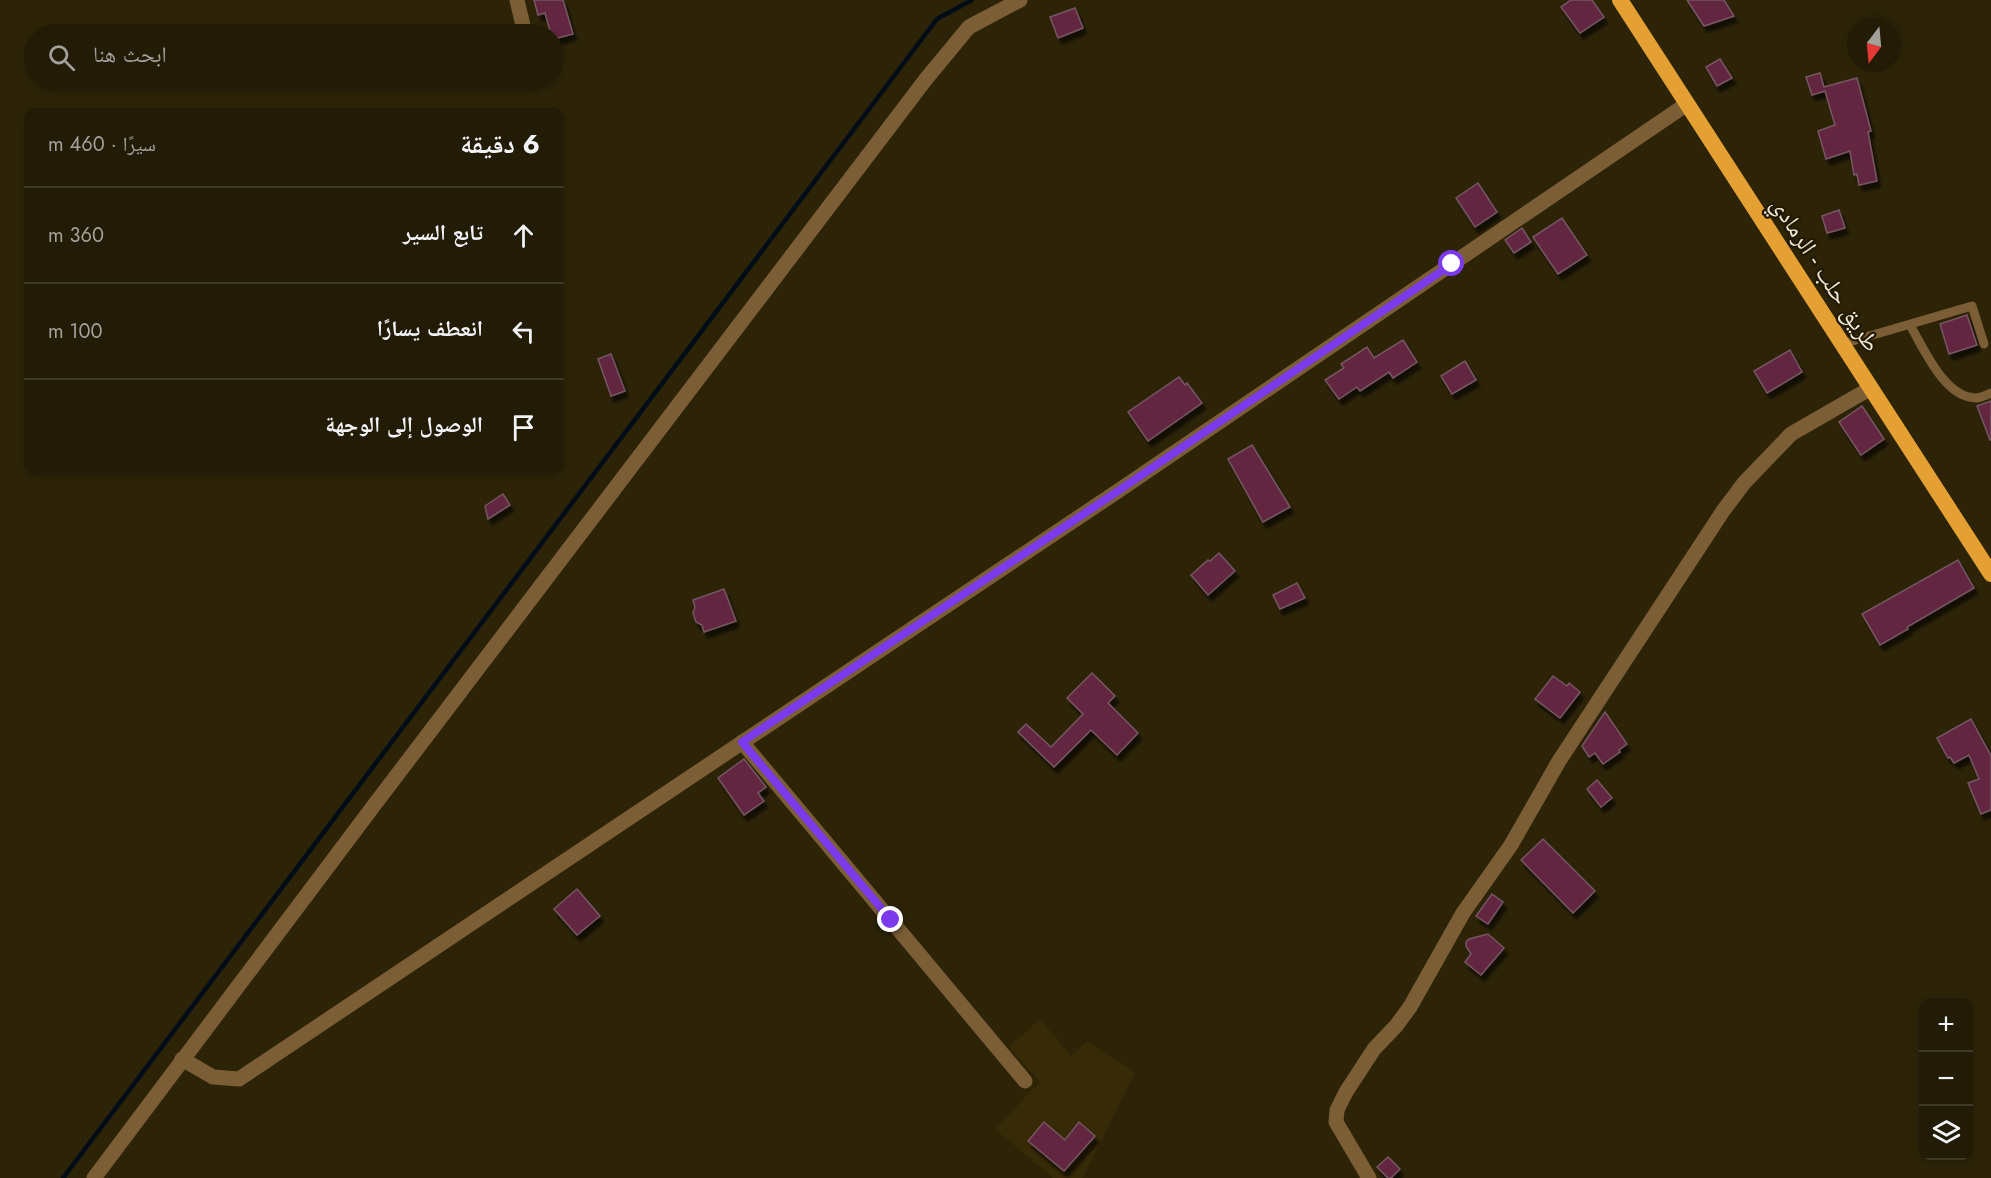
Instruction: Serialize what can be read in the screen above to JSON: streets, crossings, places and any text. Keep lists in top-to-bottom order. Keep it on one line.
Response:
{"streets":{"highway":["طريق حلب - الرمادي"]},"north":"bottom","page":{"search":"ابحث هنا","heading":["6 دقيقة","سيرًا · 460 m"],"list":[["تابع السير","360 m"],["انعطف يسارًا","100 m"],"الوصول إلى الوجهة"],"map_buttons":["+","−"]}}
